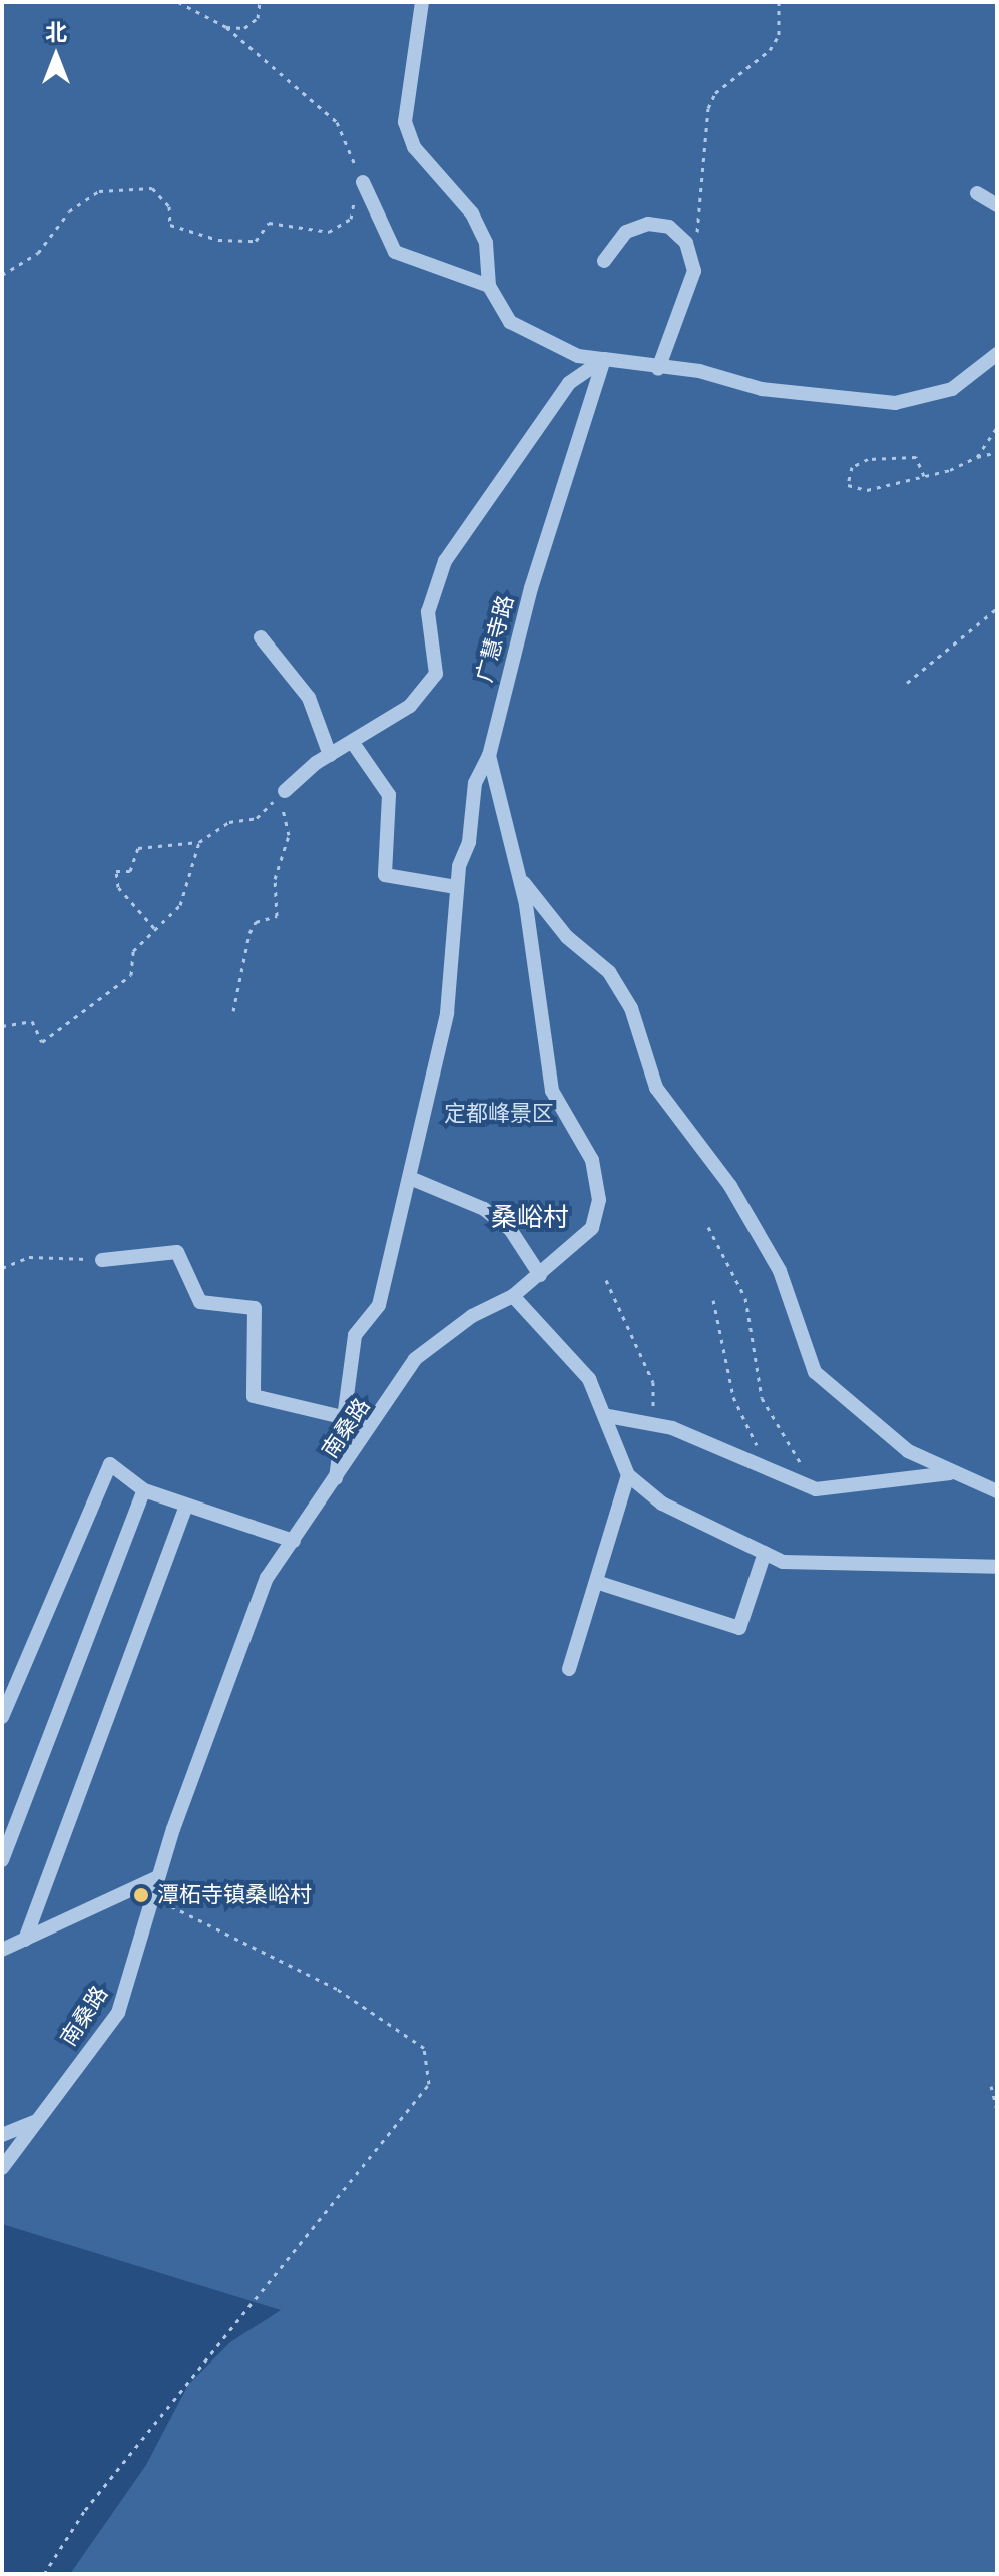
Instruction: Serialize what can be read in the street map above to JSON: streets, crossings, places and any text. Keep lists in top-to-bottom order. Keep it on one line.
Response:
{"streets":{"street":["广慧寺路","南桑路"]},"crossings":[["广慧寺路","南桑路"]],"districts":["桑峪村"],"parks":["定都峰景区"],"places":["潭柘寺镇桑峪村"],"north":"top"}
